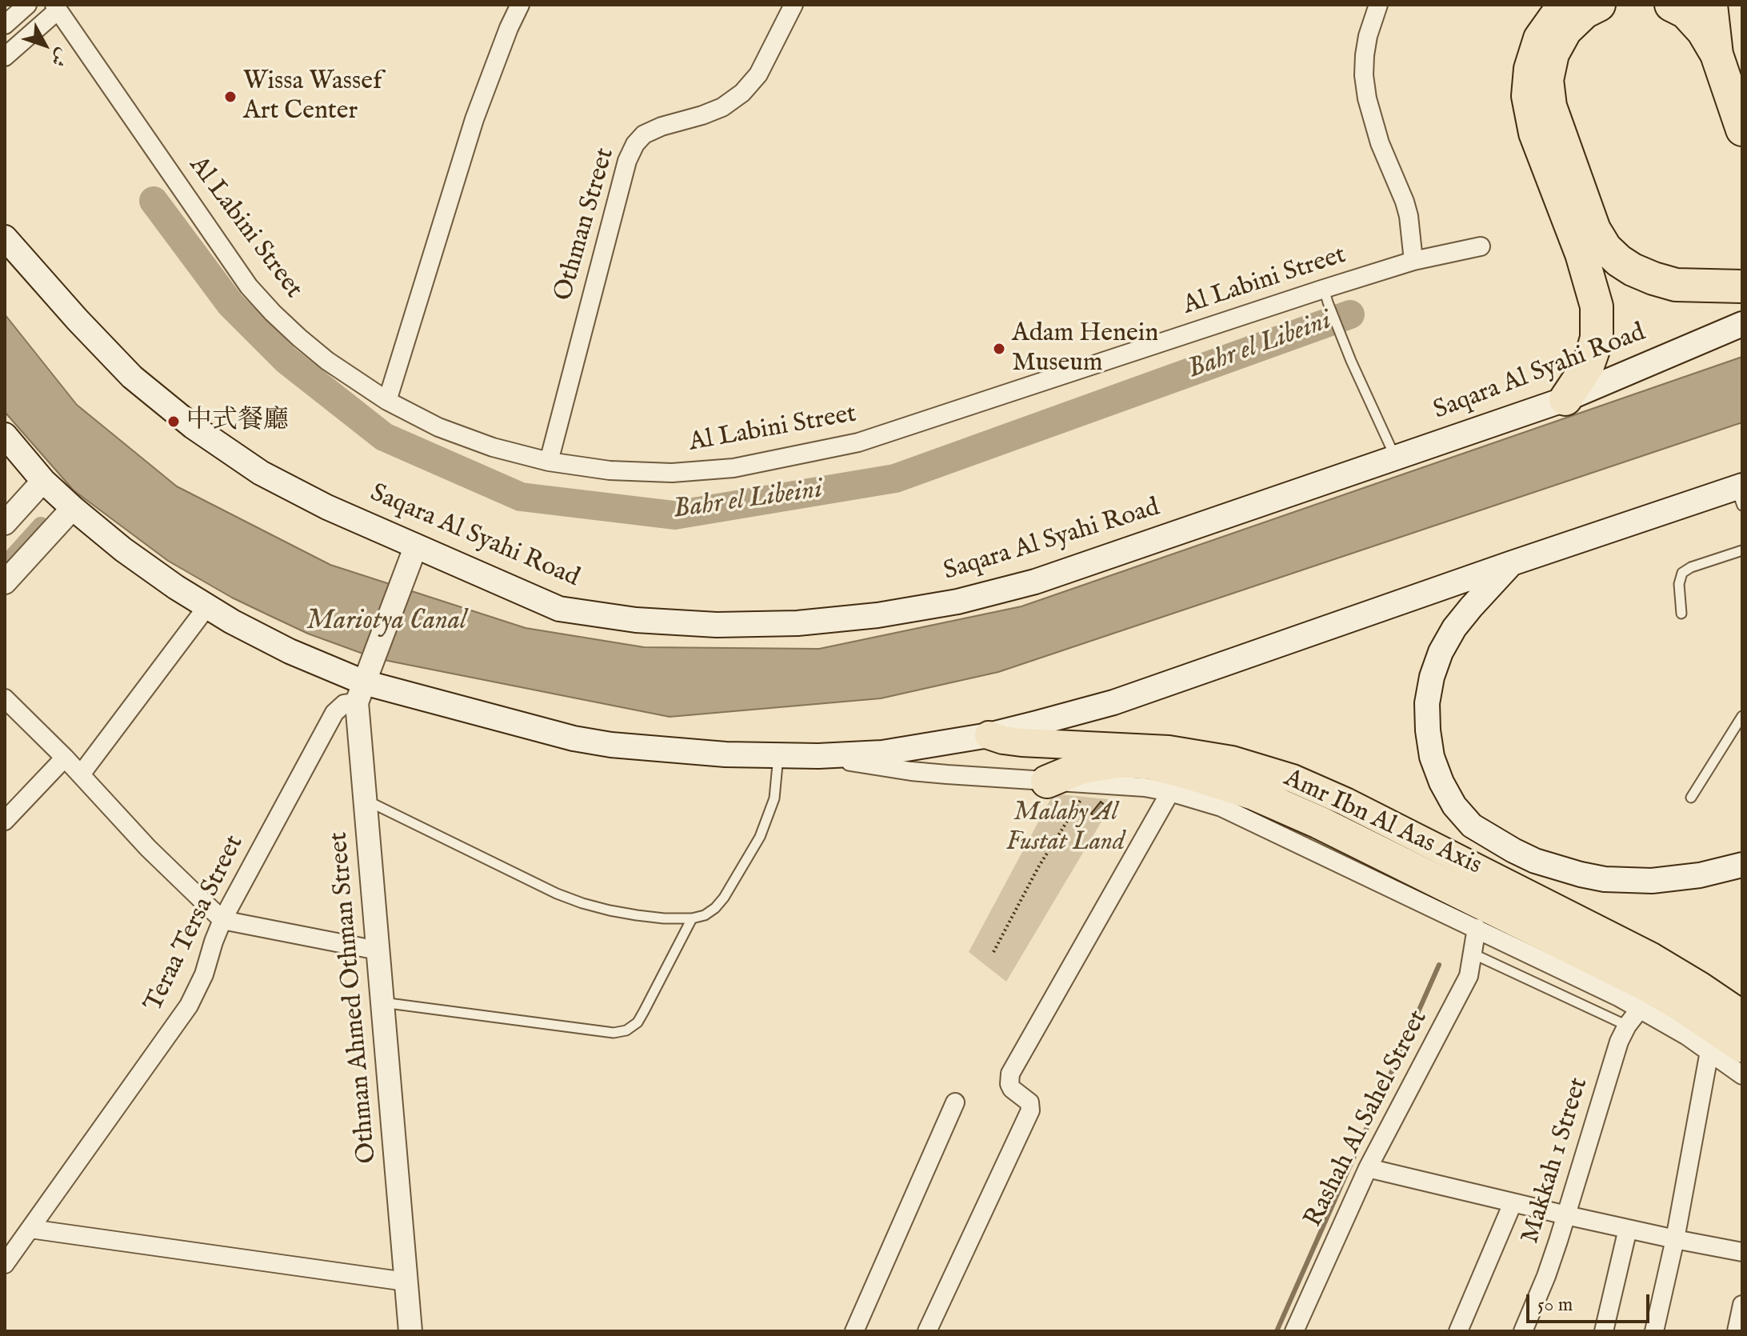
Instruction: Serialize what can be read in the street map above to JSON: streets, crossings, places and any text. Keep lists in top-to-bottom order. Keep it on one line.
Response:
{"streets":{"main road":["Saqara Al Syahi Road","Amr Ibn Al Aas Axis"],"street":["Othman Street","Al Labini Street","Teraa Tersa Street","Othman Ahmed Othman Street","Rashah Al Sahel Street","Makkah 1 Street"]},"crossings":[["Othman Street","Al Labini Street"],["Teraa Tersa Street","Othman Ahmed Othman Street"]],"water":["Bahr el Libeini","Mariotya Canal"],"parks":["Malahy Al Fustat Land"],"places":["Wissa Wassef Art Center","Adam Henein Museum","中式餐廳"],"scale_bar":"50 m","north":"bottom right"}
